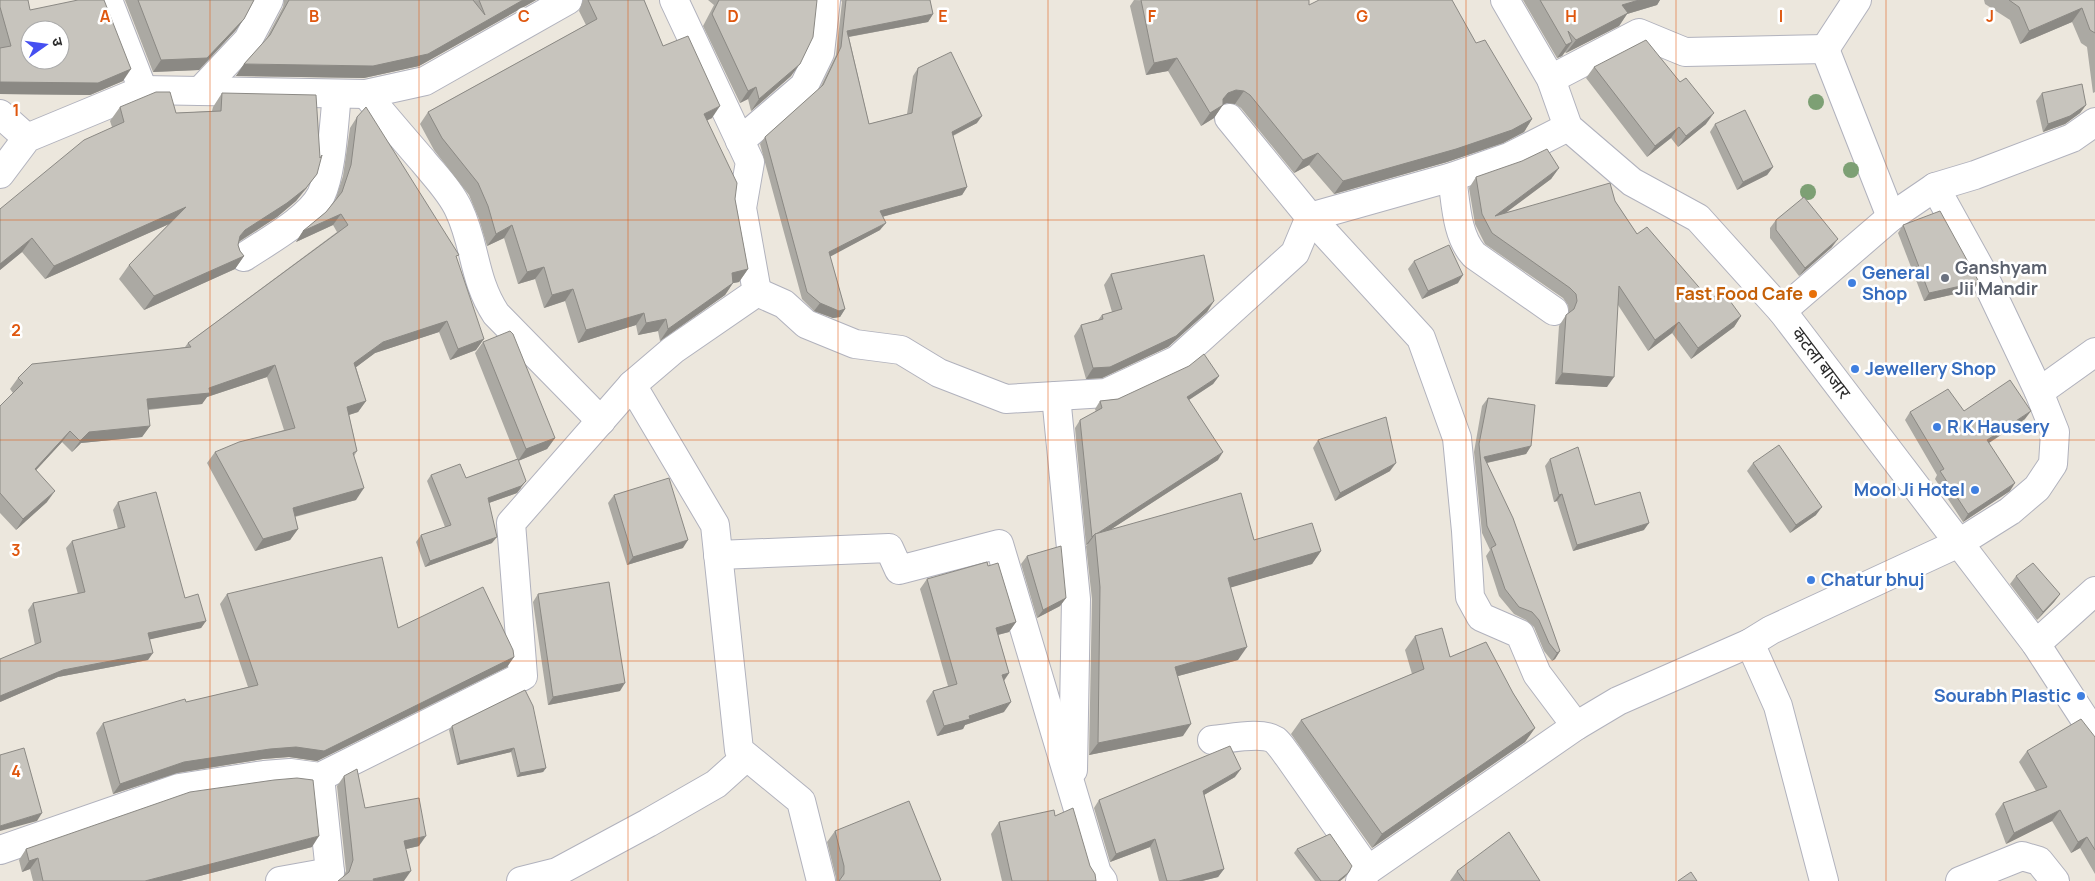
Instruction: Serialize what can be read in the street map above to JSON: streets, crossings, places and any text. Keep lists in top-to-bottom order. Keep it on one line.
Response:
{"streets":{"street":["कटला बाजार"]},"places":["Ganshyam Jii Mandir","General Shop","Fast Food Cafe","Jewellery Shop","R K Hausery","Mool Ji Hotel","Chatur bhuj","Sourabh Plastic"],"north":"right","grid":{"columns":["A","B","C","D","E","F","G","H","I","J"],"rows":["1","2","3","4"]}}
